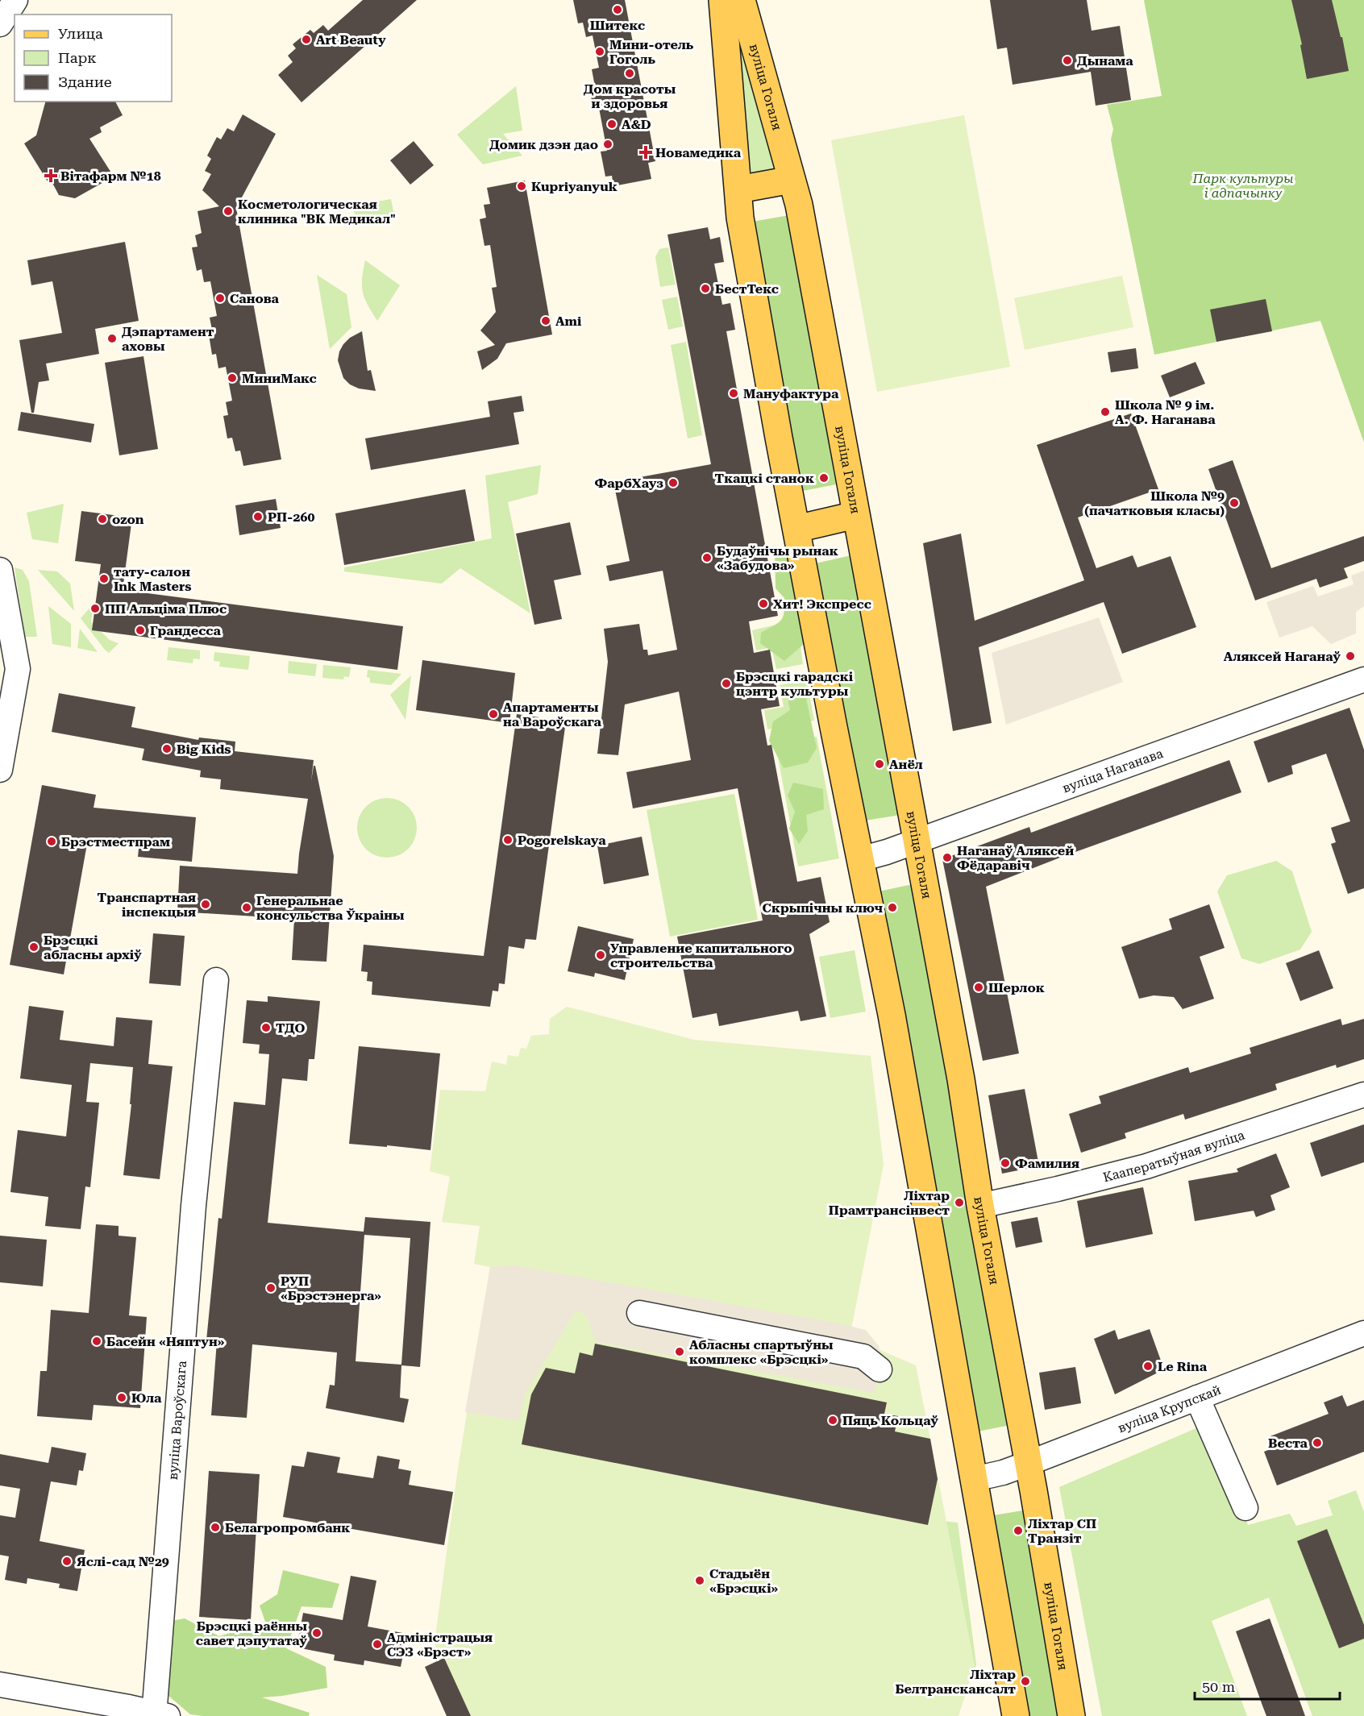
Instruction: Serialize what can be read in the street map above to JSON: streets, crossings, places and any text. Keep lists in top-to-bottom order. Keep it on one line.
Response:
{"streets":{"main road":["вуліца Гогаля"],"street":["вуліца Наганава","Кааператыўная вуліца","вуліца Крупскай","вуліца Вароўскага"]},"crossings":[["вуліца Гогаля","вуліца Наганава"],["вуліца Гогаля","Кааператыўная вуліца"],["вуліца Гогаля","вуліца Крупскай"]],"parks":["Парк культуры і адпачынку"],"places":{"other":["Шитекс","Art Beauty","Мини-отель Гоголь","Дынама","Дом красоты и здоровья","A&D","Домик дзэн дао","Kupriyanyuk","Косметологическая клиника \"ВК Медикал\"","БестТекс","Санова","Ami","Дэпартамент аховы","МиниМакс","Мануфактура","Школа № 9 ім. А. Ф. Наганава","Ткацкі станок","ФарбХауз","Школа №9 (пачатковыя класы)","РП-260","ozon","Будаўнічы рынак «Забудова»","тату-салон Ink Masters","Хит! Экспресс","ПП Альціма Плюс","Грандесса","Аляксей Наганаў","Брэсцкі гарадскі цэнтр культуры","Апартаменты на Вароўскага","Big Kids","Анёл","Pogorelskaya","Брэстместпрам","Наганаў Аляксей Фёдаравіч","Транспартная інспекцыя","Генеральнае консульства Ўкраіны","Скрыпічны ключ","Брэсцкі абласны архіў","Управление капитального строительства","Шерлок","ТДО","Фамилия","Ліхтар Прамтрансінвест","РУП «Брэстэнерга»","Басейн «Няптун»","Абласны спартыўны комплекс «Брэсцкі»","Le Rina","Юла","Пяць Кольцаў","Веста","Белагропромбанк","Ліхтар СП Транзіт","Яслі-сад №29","Стадыён «Брэсцкі»","Брэсцкі раённы савет дэпутатаў","Адміністрацыя СЭЗ «Брэст»","Ліхтар Белтранскансалт"],"health":["Новамедика","Вітафарм №18"]},"legend":["Улица","Парк","Здание"],"scale_bar":"50 m"}
